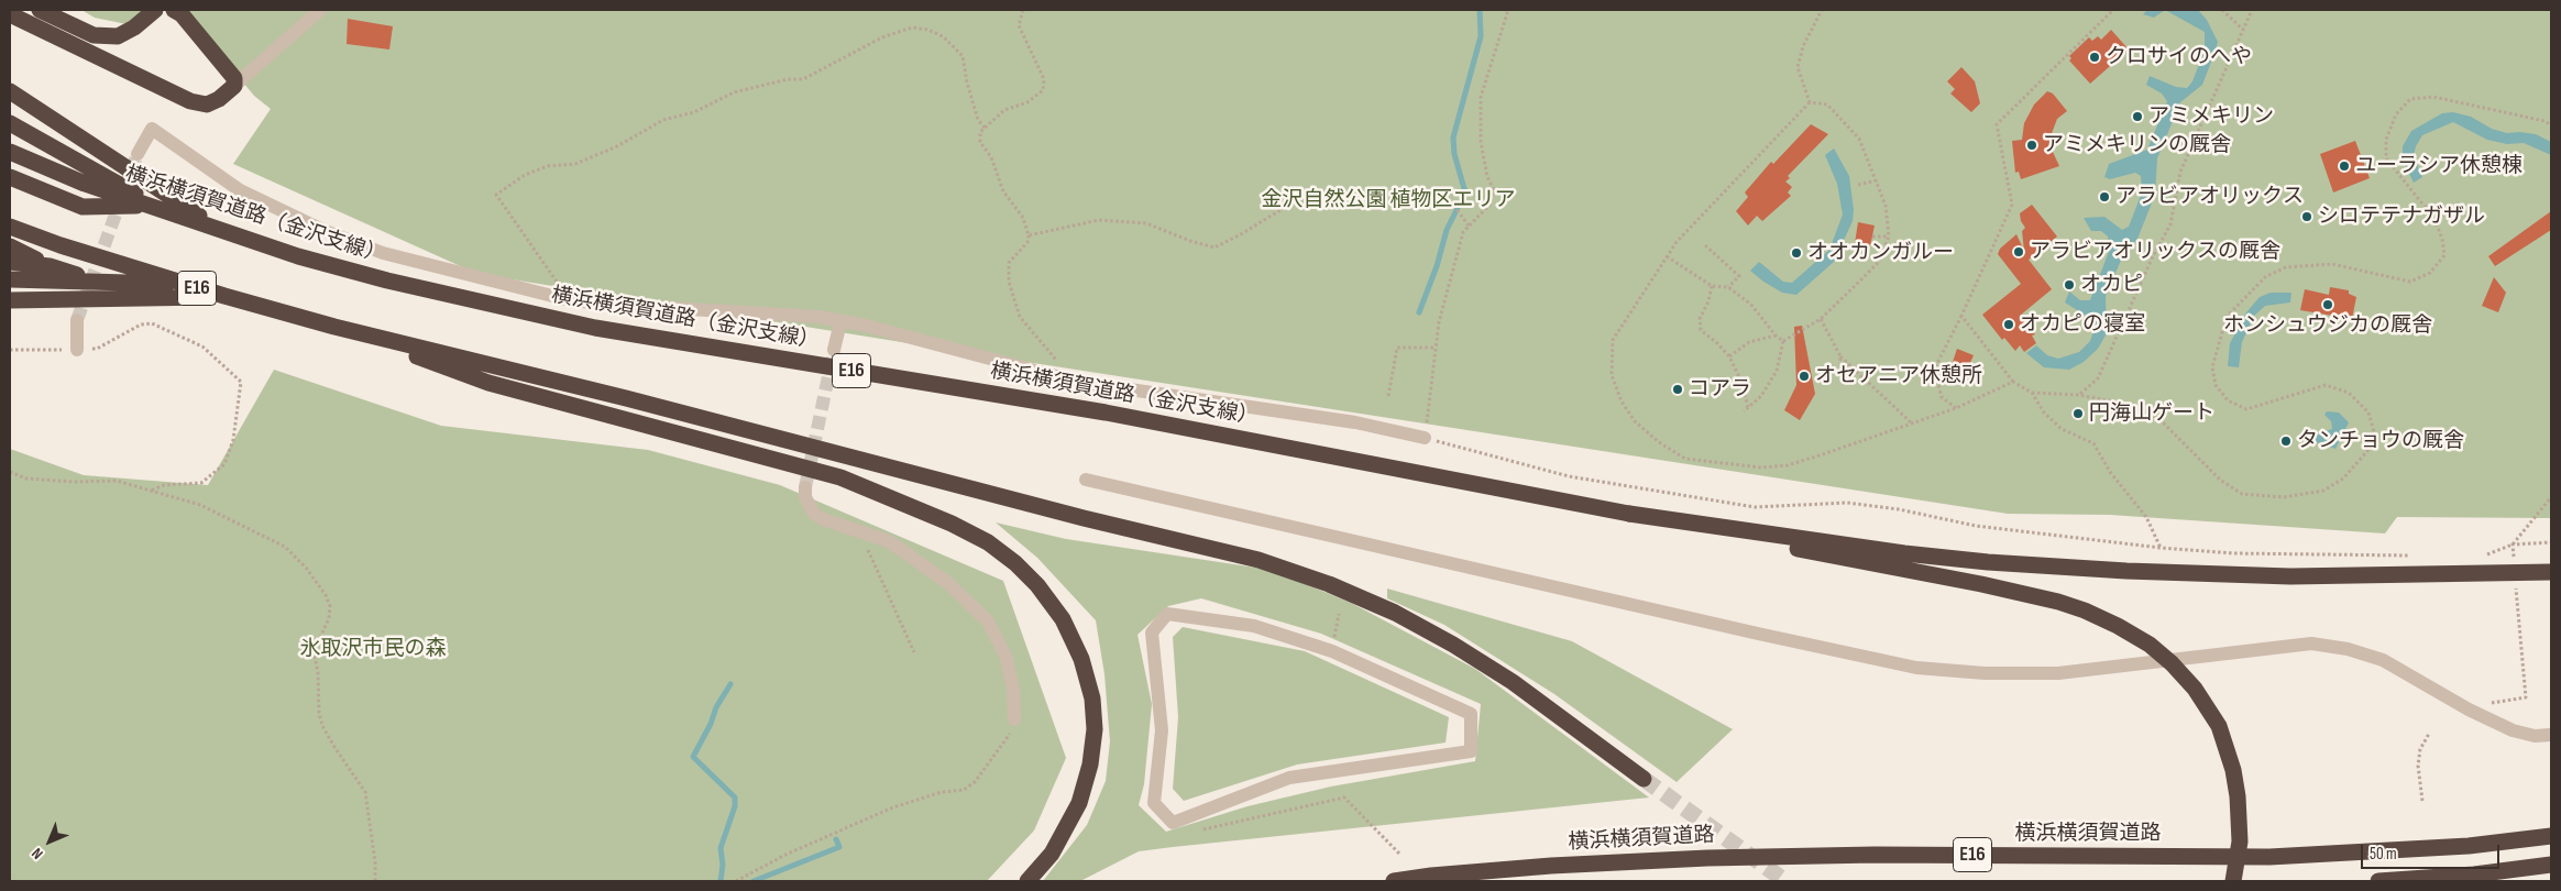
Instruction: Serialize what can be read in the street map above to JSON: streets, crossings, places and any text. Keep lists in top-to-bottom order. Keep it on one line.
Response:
{"streets":{"highway":["横浜横須賀道路（金沢支線）","E16","横浜横須賀道路"]},"crossings":[["横浜横須賀道路（金沢支線）","E16"]],"parks":["金沢自然公園 植物区エリア","氷取沢市民の森"],"places":["クロサイのへや","アミメキリン","アミメキリンの厩舎","ユーラシア休憩棟","アラビアオリックス","シロテテナガザル","アラビアオリックスの厩舎","オオカンガルー","オカピ","ホンシュウジカの厩舎","オカピの寝室","オセアニア休憩所","コアラ","円海山ゲート","タンチョウの厩舎"],"scale_bar":"50 m","north":"bottom left"}
